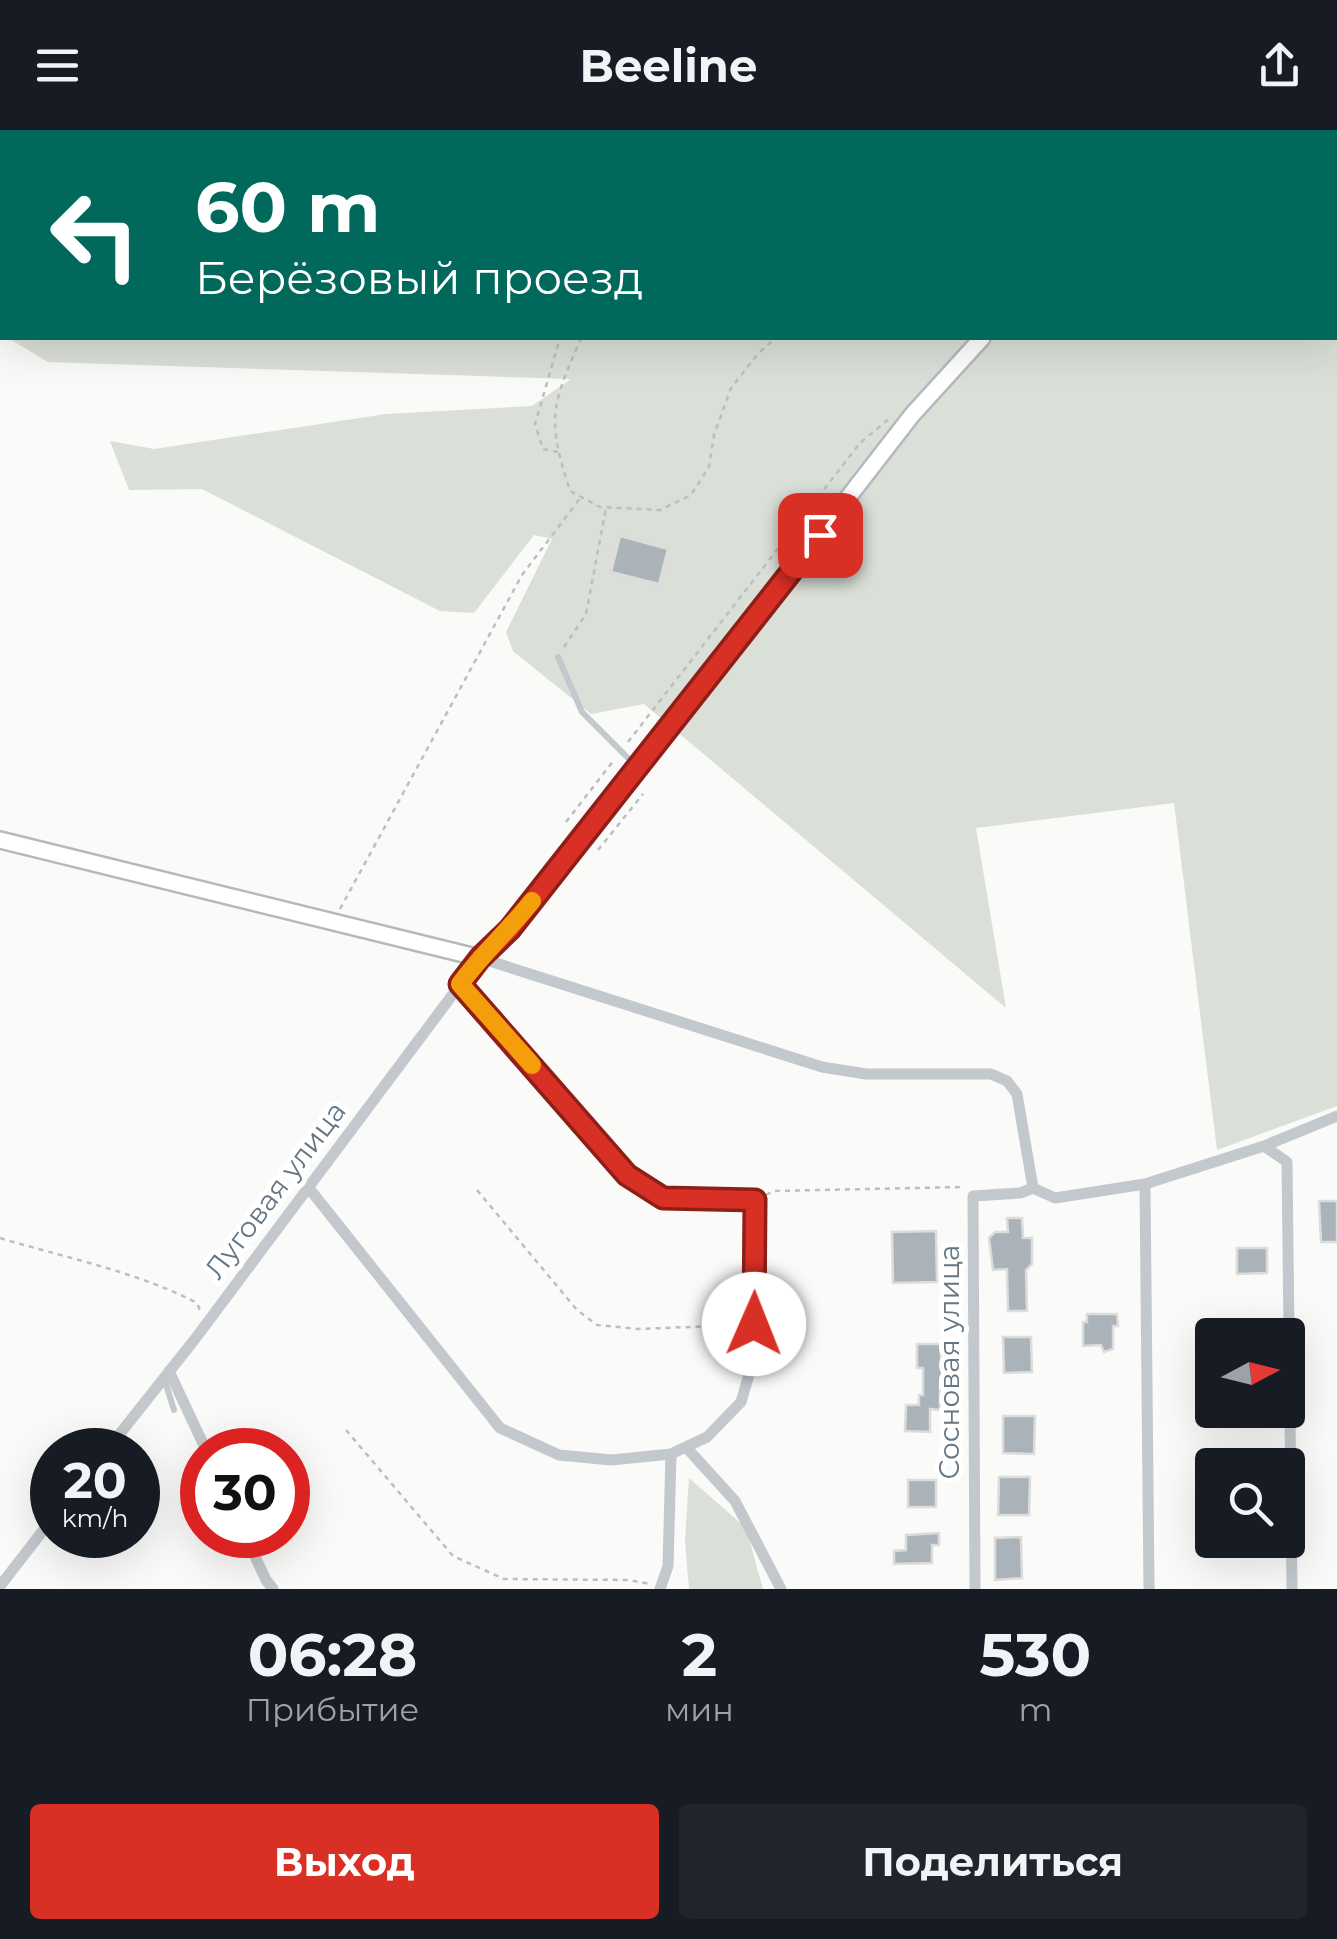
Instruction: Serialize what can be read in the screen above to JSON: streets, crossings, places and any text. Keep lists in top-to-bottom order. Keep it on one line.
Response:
{"streets":{"street":["Луговая улица","Сосновая улица"]},"north":"right","page":{"header":"Beeline","turn":["60 m","Берёзовый проезд"],"speed":"20 km/h","limit":"30","eta":["06:28","Прибытие","2","мин","530","m"],"buttons":["Выход","Поделиться"]}}
